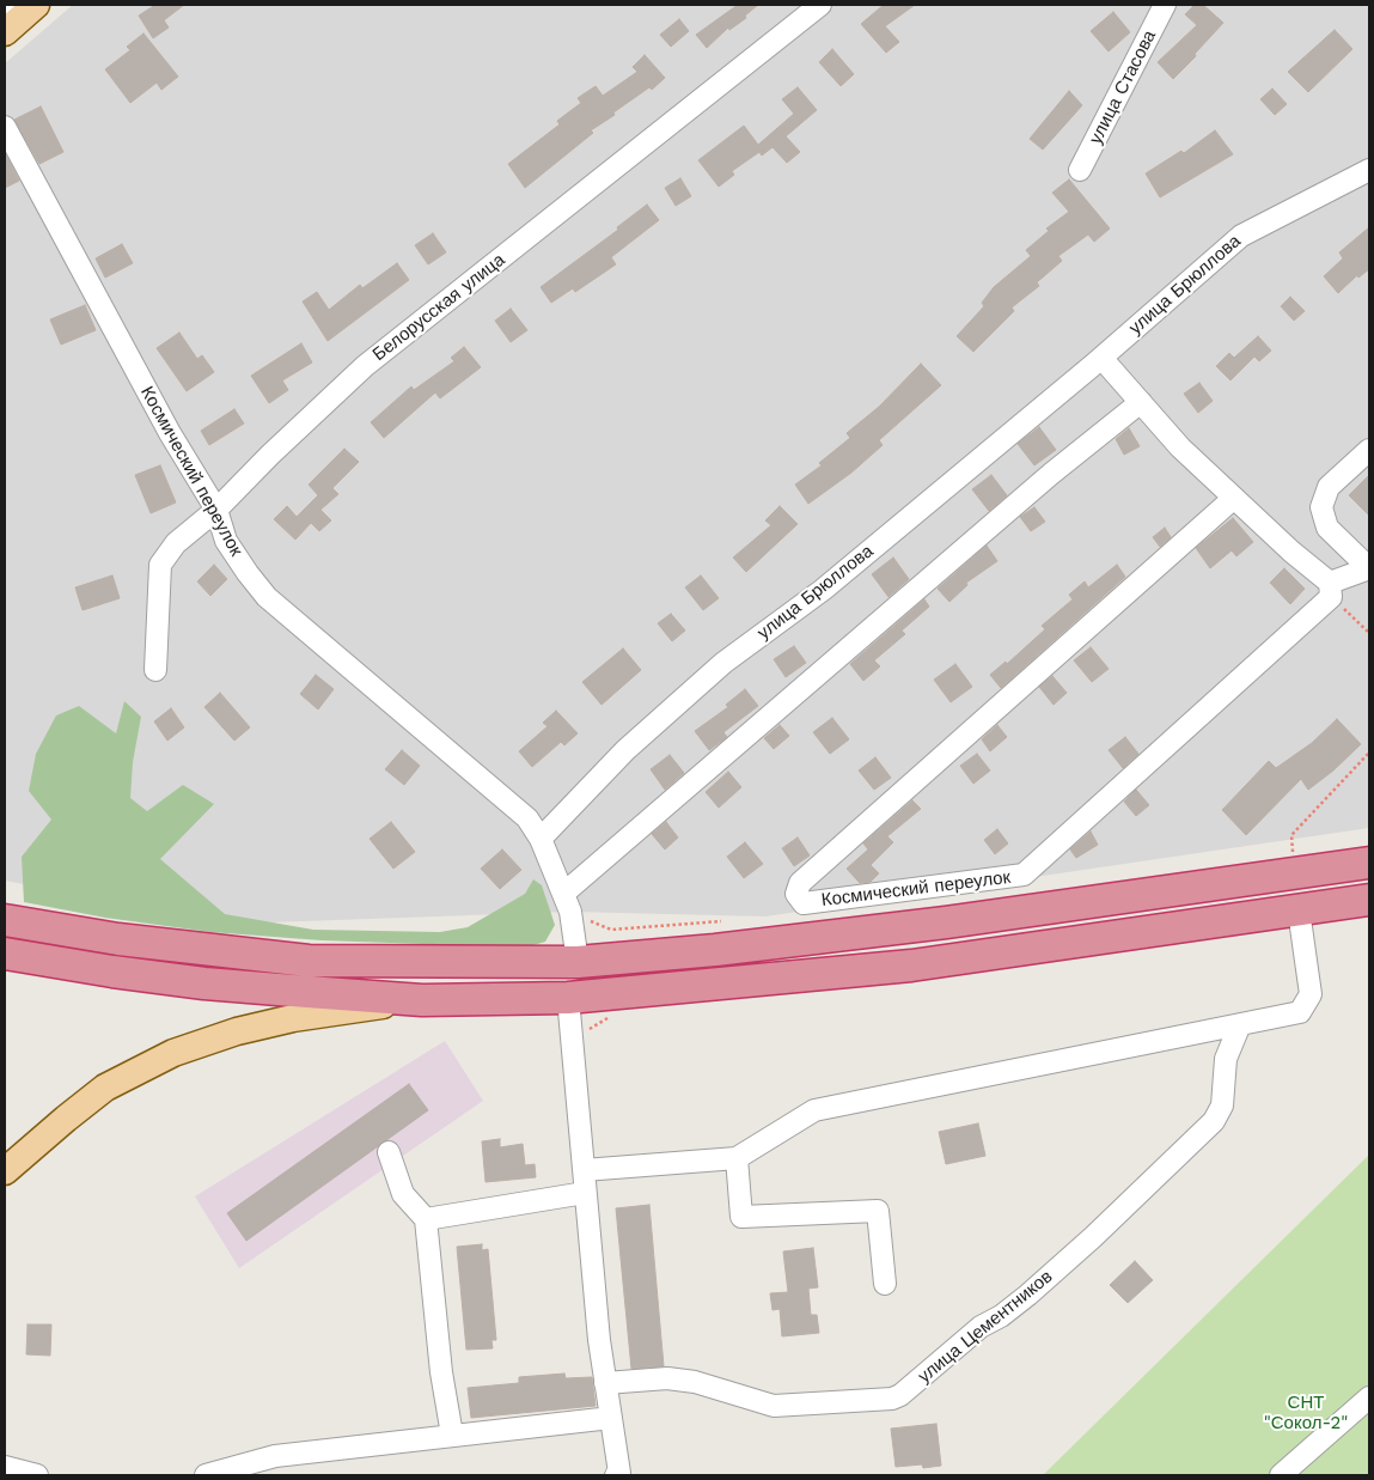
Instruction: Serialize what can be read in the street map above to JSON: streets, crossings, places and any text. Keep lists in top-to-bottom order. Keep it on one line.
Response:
{"streets":{"street":["улица Стасова","улица Брюллова","Белорусская улица","Космический переулок","улица Цементников"]},"crossings":[["улица Брюллова","Космический переулок"],["Белорусская улица","Космический переулок"]],"parks":["СНТ \"Сокол-2\""]}
